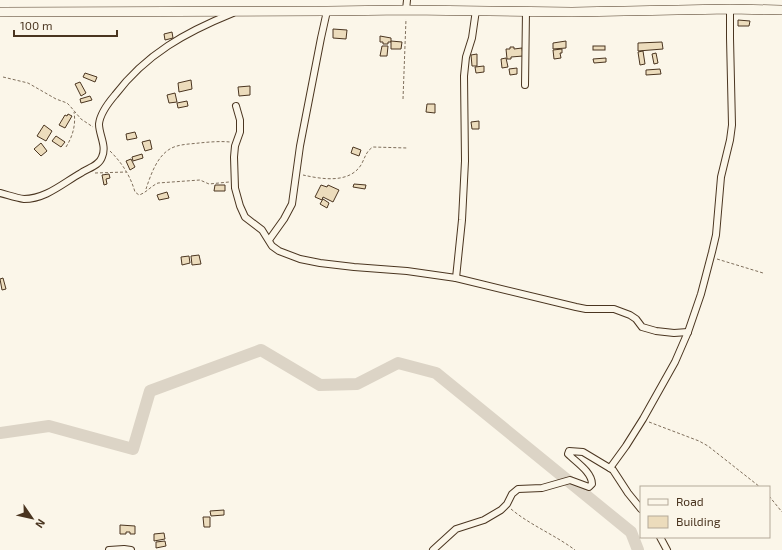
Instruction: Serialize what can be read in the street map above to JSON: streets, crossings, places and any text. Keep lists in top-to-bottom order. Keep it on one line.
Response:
{"legend":["Road","Building"],"scale_bar":"100 m","north":"bottom right"}
